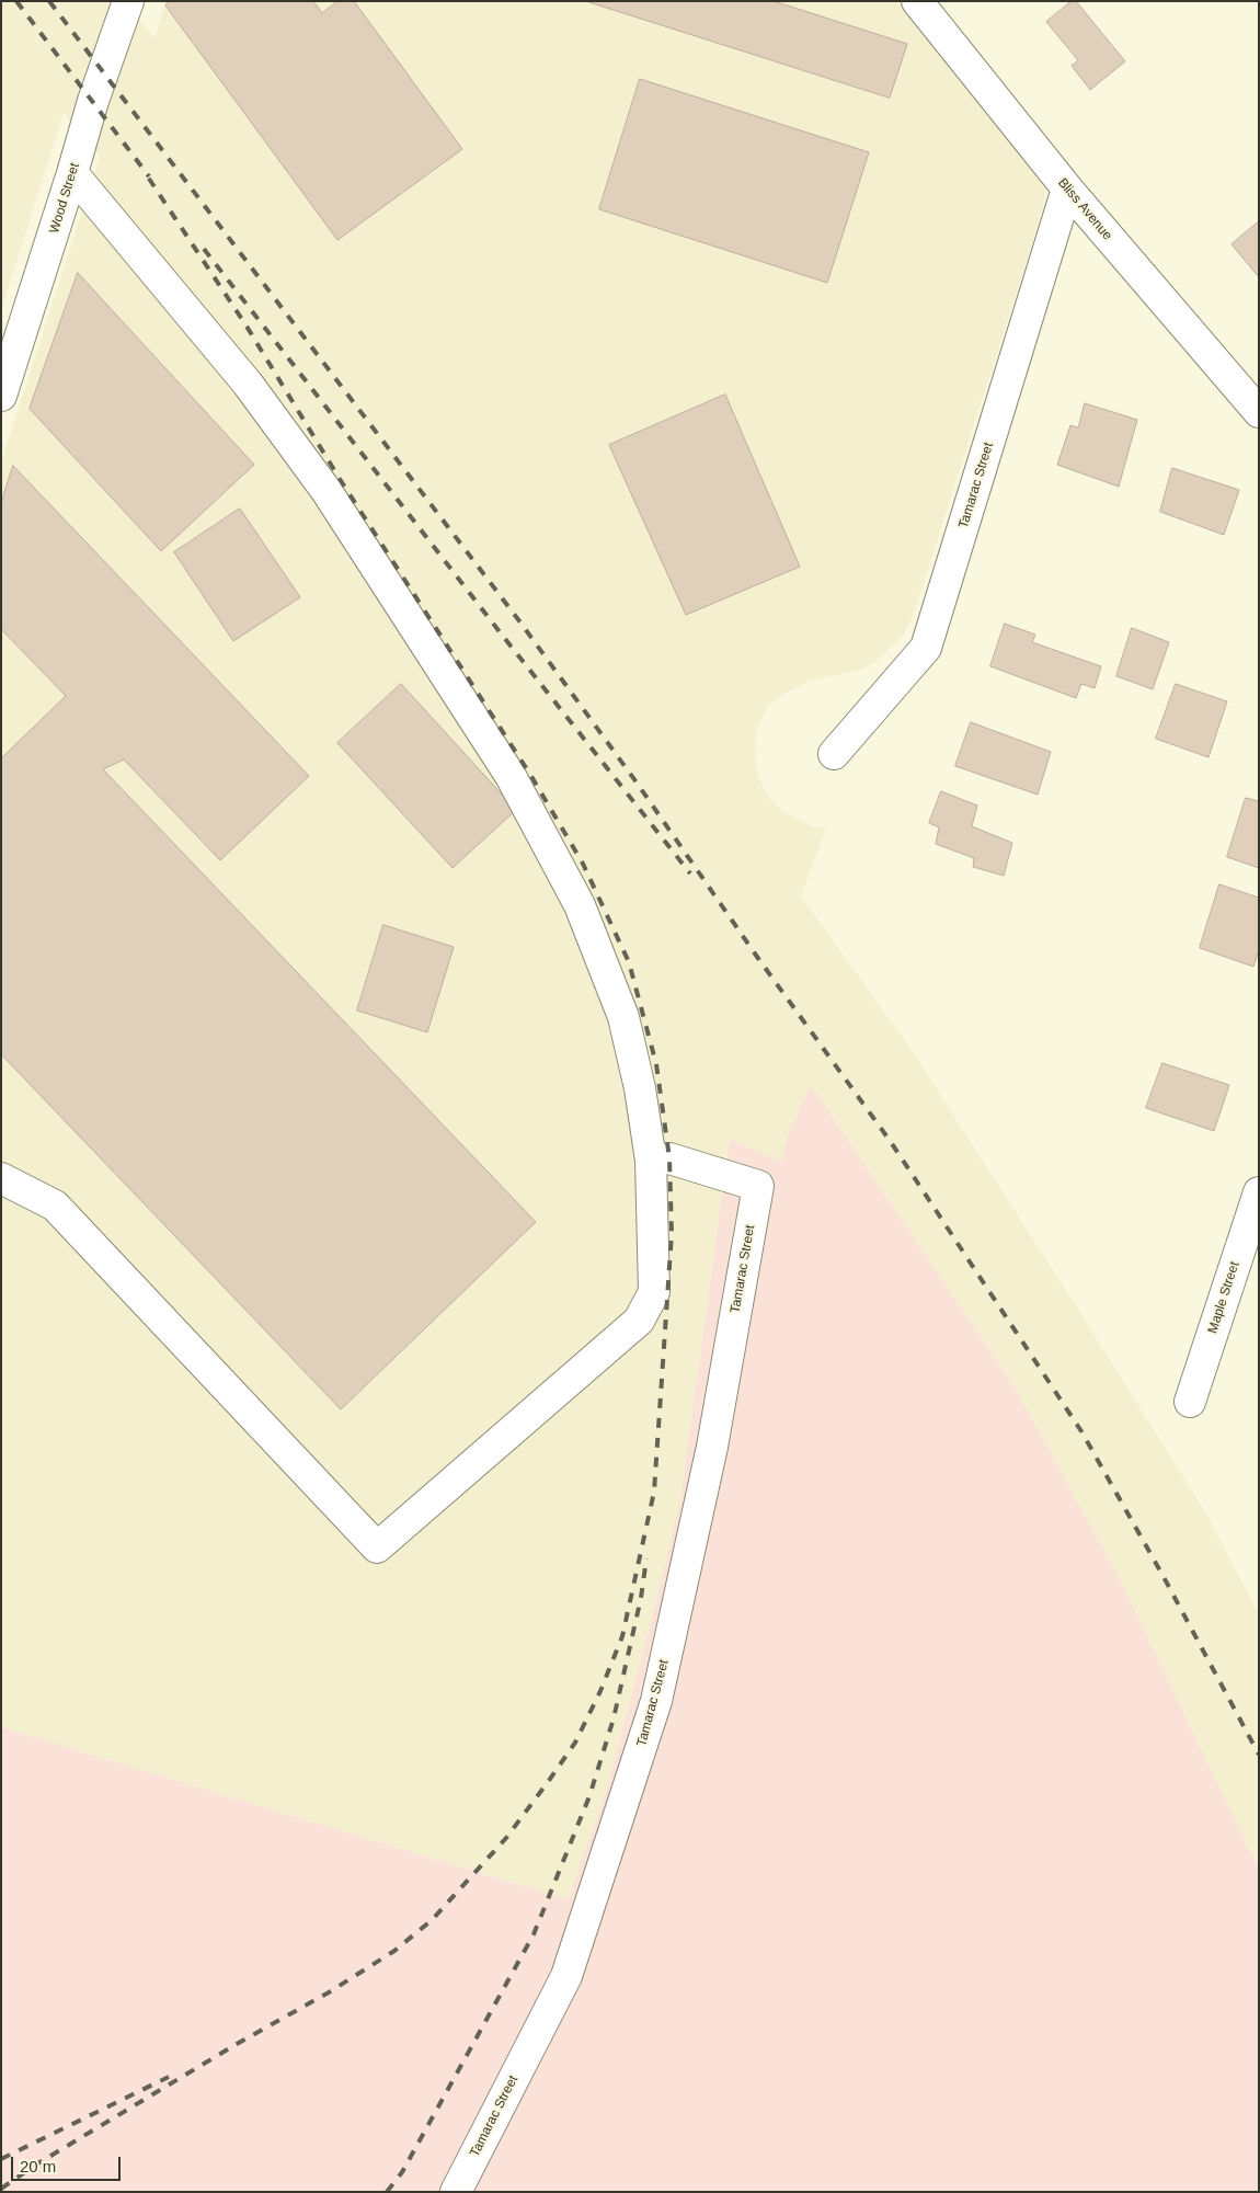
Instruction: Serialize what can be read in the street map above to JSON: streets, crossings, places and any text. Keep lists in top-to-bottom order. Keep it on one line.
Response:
{"streets":{"street":["Wood Street","Bliss Avenue","Tamarac Street","Maple Street"]},"crossings":[["Bliss Avenue","Tamarac Street"]],"scale_bar":"20 m"}
